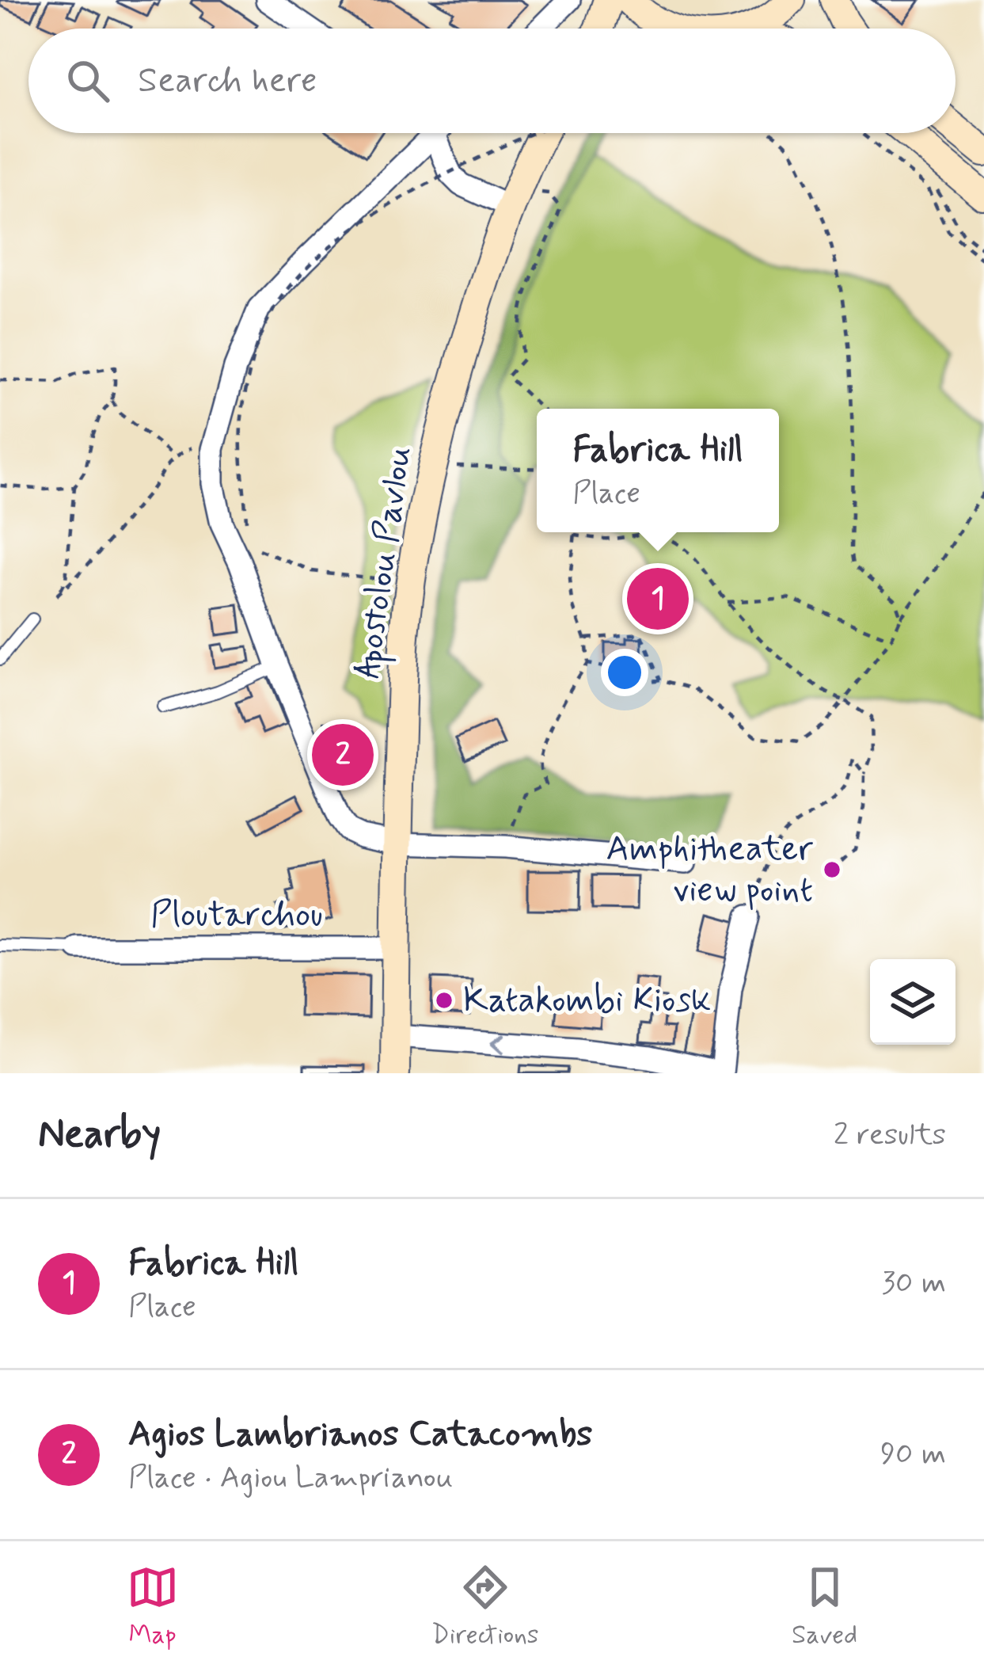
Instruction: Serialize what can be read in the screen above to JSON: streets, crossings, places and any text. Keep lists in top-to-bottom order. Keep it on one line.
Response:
{"streets":{"main road":["Apostolou Pavlou"],"street":["Ploutarchou"]},"crossings":[["Apostolou Pavlou","Ploutarchou"]],"places":["Amphitheater view point","Katakombi Kiosk"],"page":{"search":"Search here","popup":["Fabrica Hill","Place"],"pins":["1","2"],"heading":["Nearby","2 results"],"list":[{"mark":"1","name":"Fabrica Hill","note":"Place","value":"30 m"},{"mark":"2","name":"Agios Lambrianos Catacombs","note":"Place · Agiou Lamprianou","value":"90 m"}],"nav":["Map","Directions","Saved"]}}
